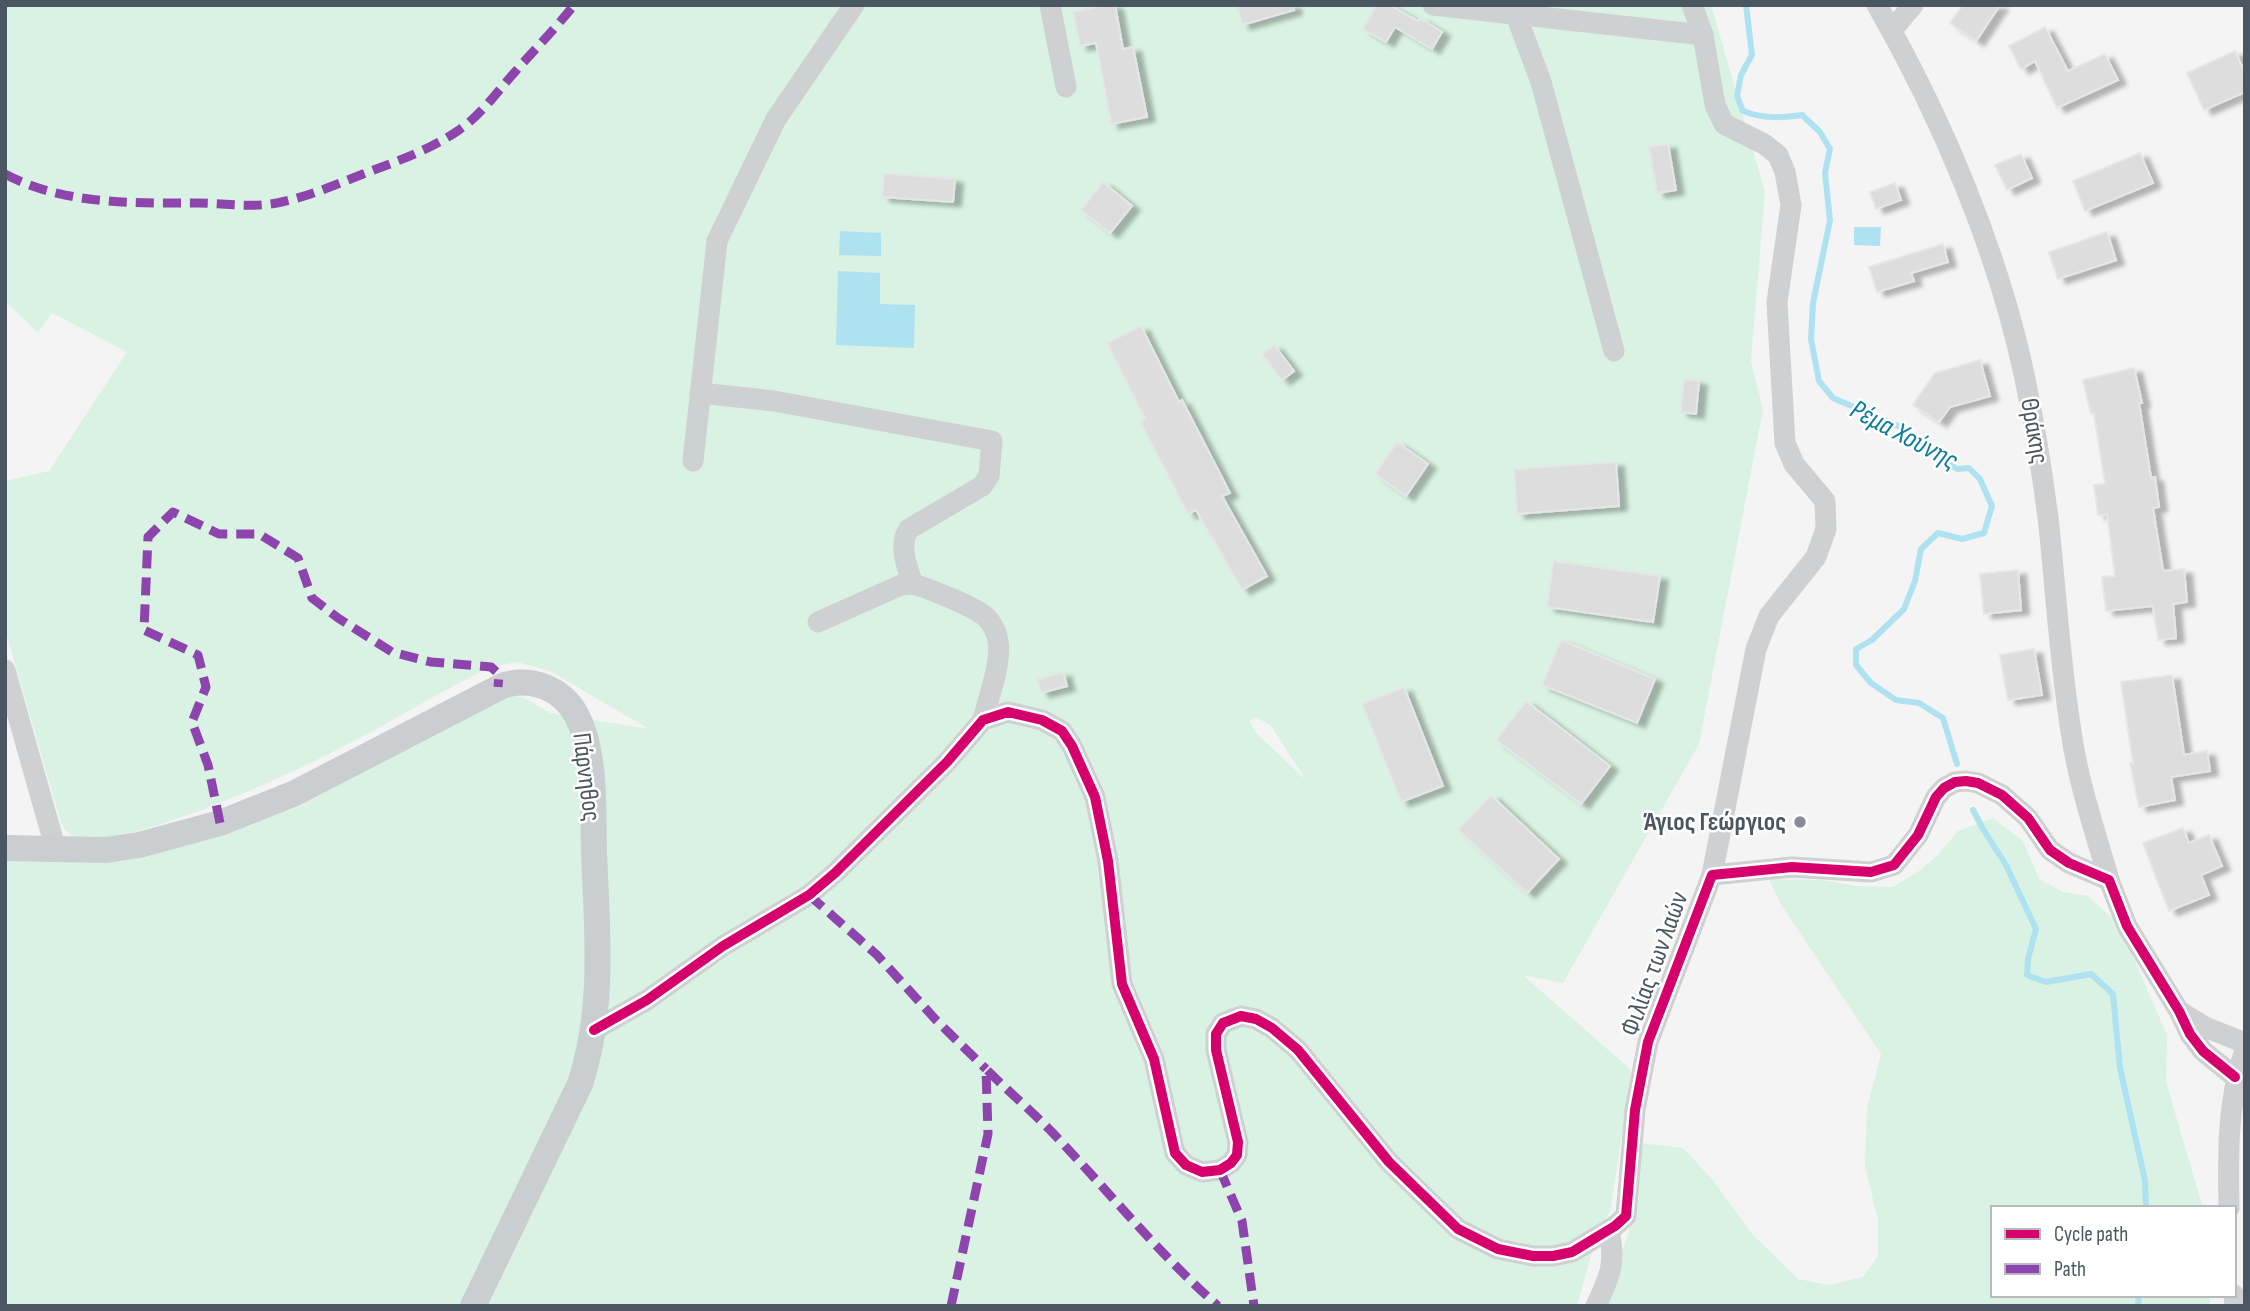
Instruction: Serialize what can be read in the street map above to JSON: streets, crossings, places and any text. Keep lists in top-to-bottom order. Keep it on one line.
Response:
{"streets":{"main road":["Πάρνηθος"],"street":["Θράκης","Φιλίας των λαών"]},"crossings":[["Θράκης","Φιλίας των λαών"]],"water":["Ρέμα Χούνης"],"places":["Άγιος Γεώργιος"],"legend":["Cycle path","Path"]}
